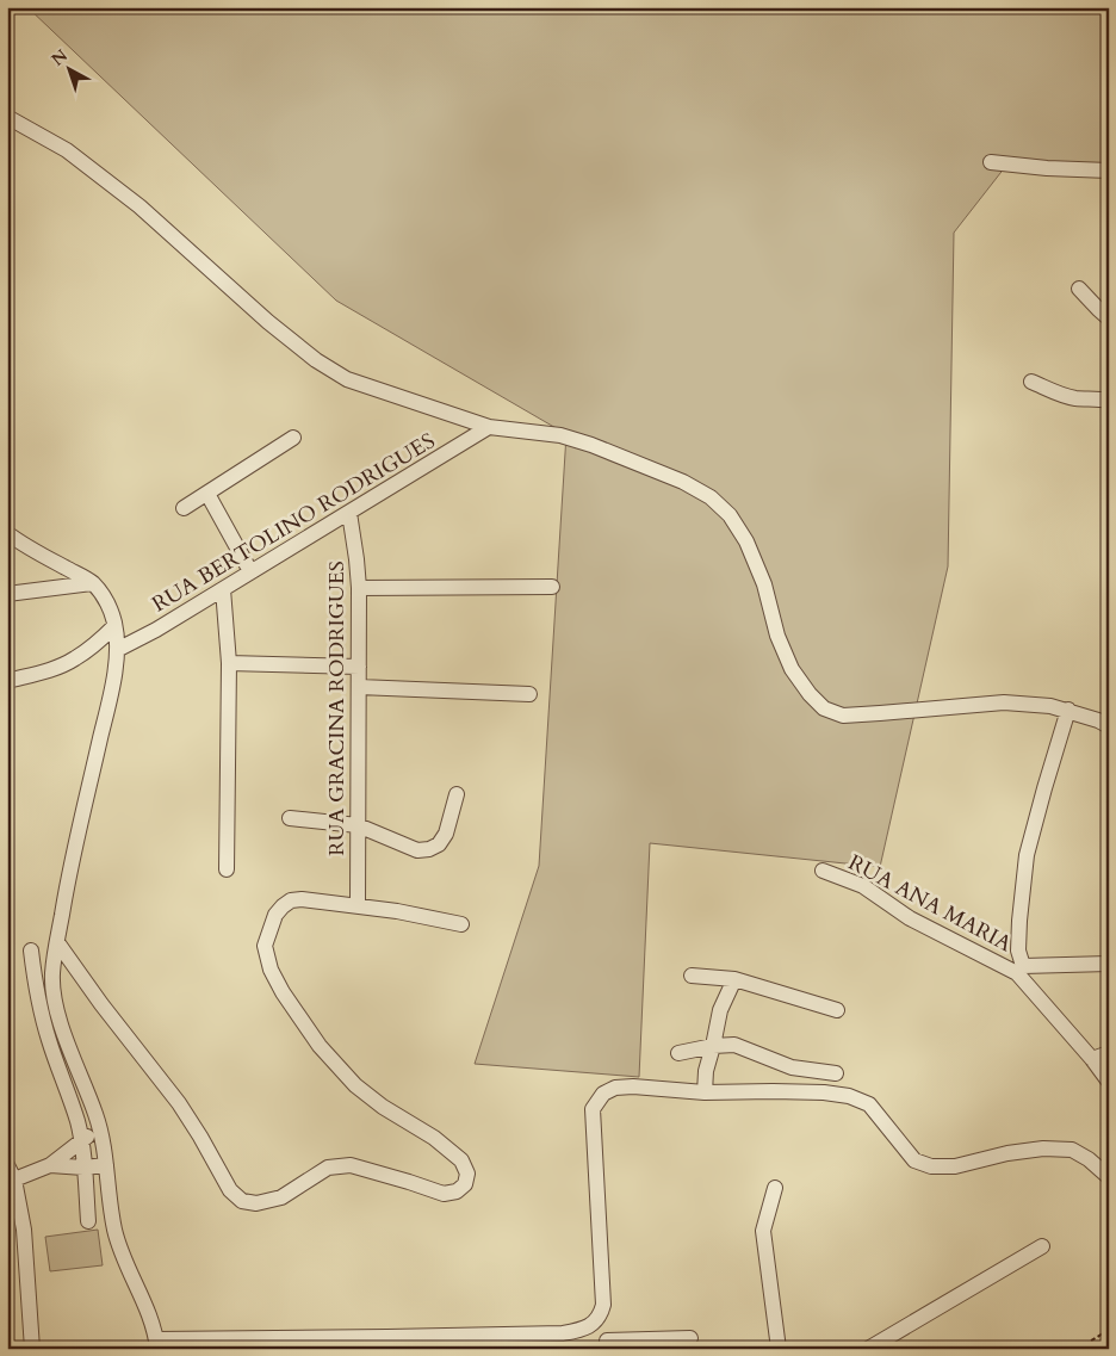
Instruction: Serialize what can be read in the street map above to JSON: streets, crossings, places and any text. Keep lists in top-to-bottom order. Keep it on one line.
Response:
{"streets":{"street":["RUA BERTOLINO RODRIGUES","RUA GRACINA RODRIGUES","RUA ANA MARIA"]},"crossings":[["RUA BERTOLINO RODRIGUES","RUA GRACINA RODRIGUES"]],"north":"top left"}
